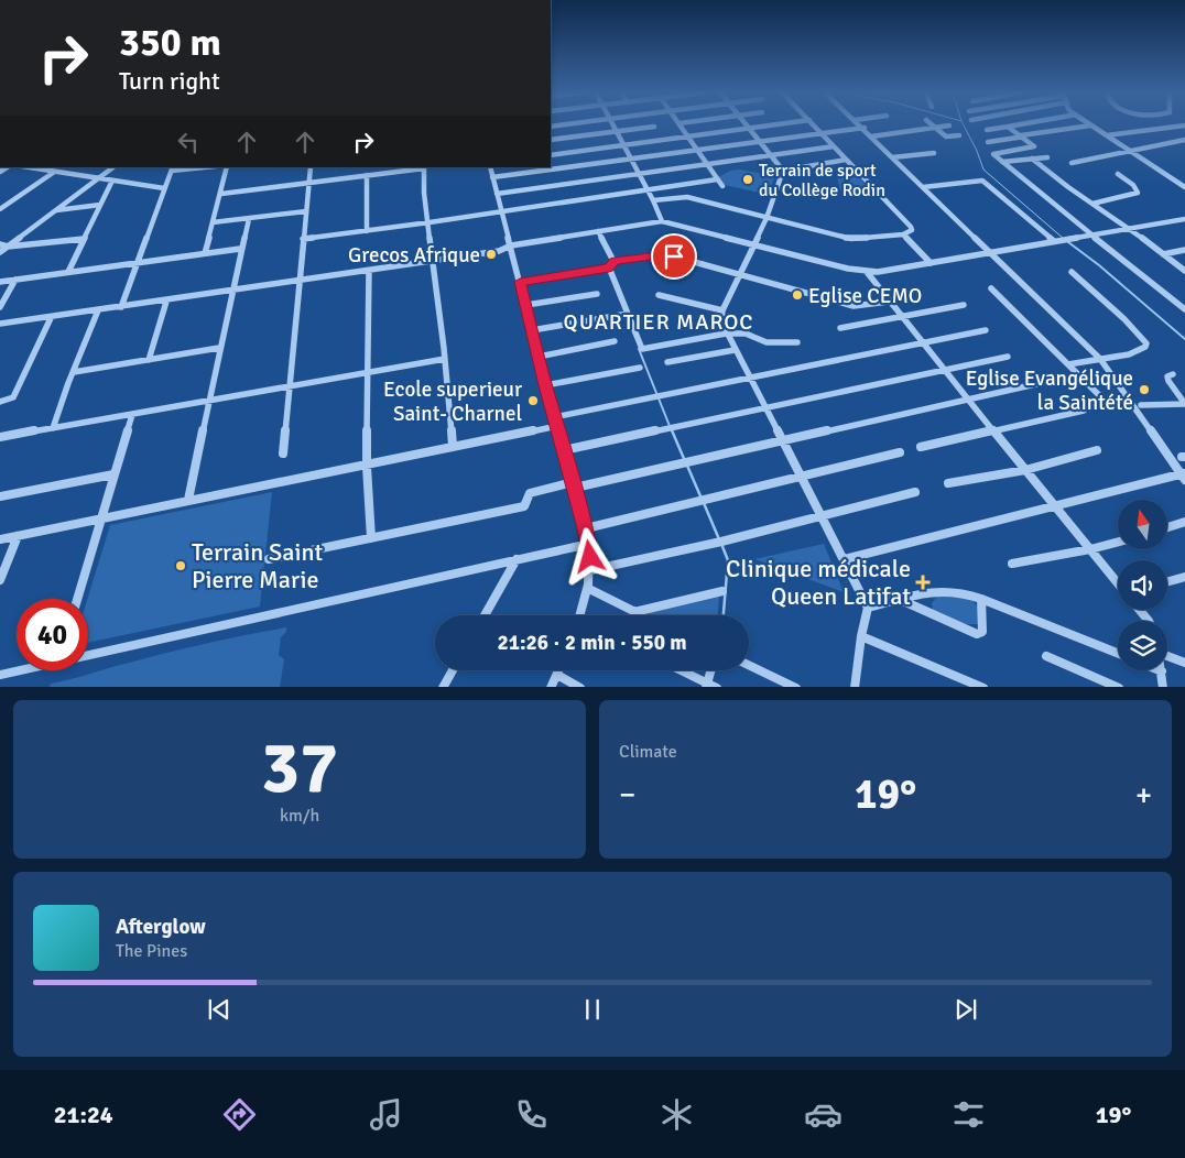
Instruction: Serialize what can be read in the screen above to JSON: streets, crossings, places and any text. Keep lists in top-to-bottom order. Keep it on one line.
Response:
{"districts":["QUARTIER MAROC"],"places":{"other":["Terrain de sport du Collège Rodin","Grecos Afrique","Eglise CEMO","Eglise Evangélique la Saintété","Ecole superieur Saint- Charnel","Terrain Saint Pierre Marie"],"health":["Clinique médicale Queen Latifat"]},"north":"top","page":{"turn":["350 m","Turn right"],"limit":"40","trip":"21:26 · 2 min · 550 m","tile":[["37","km/h"],"Climate"],"heat":["−","19°","+"],"song":["Afterglow","The Pines"],"tabs":["21:24","19°"]}}
